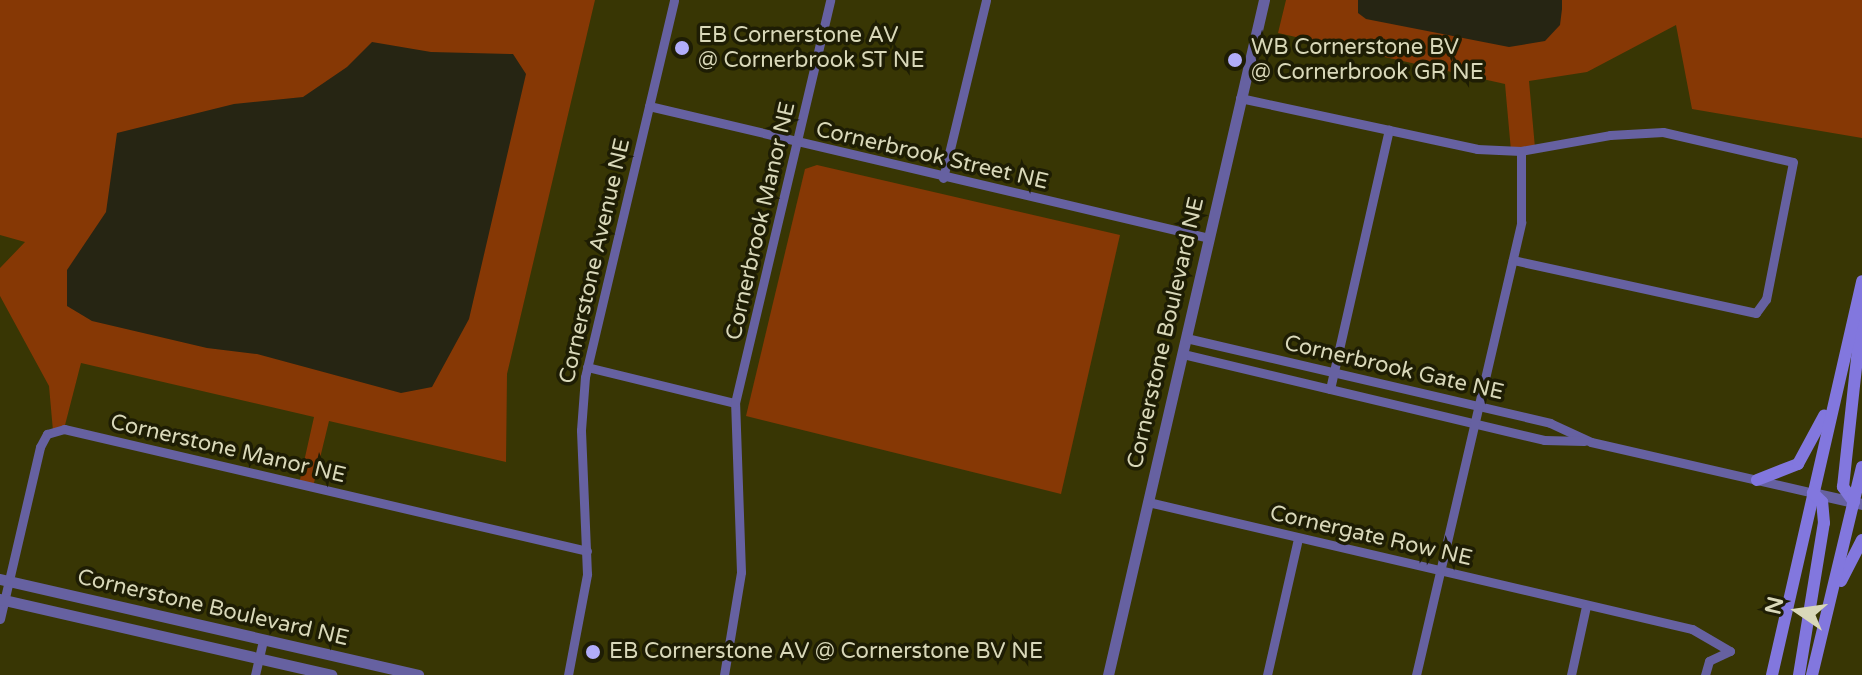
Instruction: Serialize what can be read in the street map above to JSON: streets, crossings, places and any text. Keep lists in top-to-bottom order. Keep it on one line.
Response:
{"streets":{"street":["Cornerbrook Street NE","Cornerbrook Manor NE","Cornerstone Avenue NE","Cornerstone Boulevard NE","Cornerbrook Gate NE","Cornerstone Manor NE","Cornergate Row NE"]},"crossings":[["Cornerbrook Street NE","Cornerbrook Manor NE"],["Cornerbrook Street NE","Cornerstone Avenue NE"],["Cornerbrook Street NE","Cornerstone Boulevard NE"],["Cornerstone Avenue NE","Cornerstone Manor NE"],["Cornerstone Boulevard NE","Cornerbrook Gate NE"],["Cornerstone Boulevard NE","Cornerstone Manor NE"],["Cornerstone Boulevard NE","Cornergate Row NE"]],"places":["EB Cornerstone AV @ Cornerbrook ST NE","WB Cornerstone BV @ Cornerbrook GR NE","EB Cornerstone AV @ Cornerstone BV NE"],"north":"left"}
